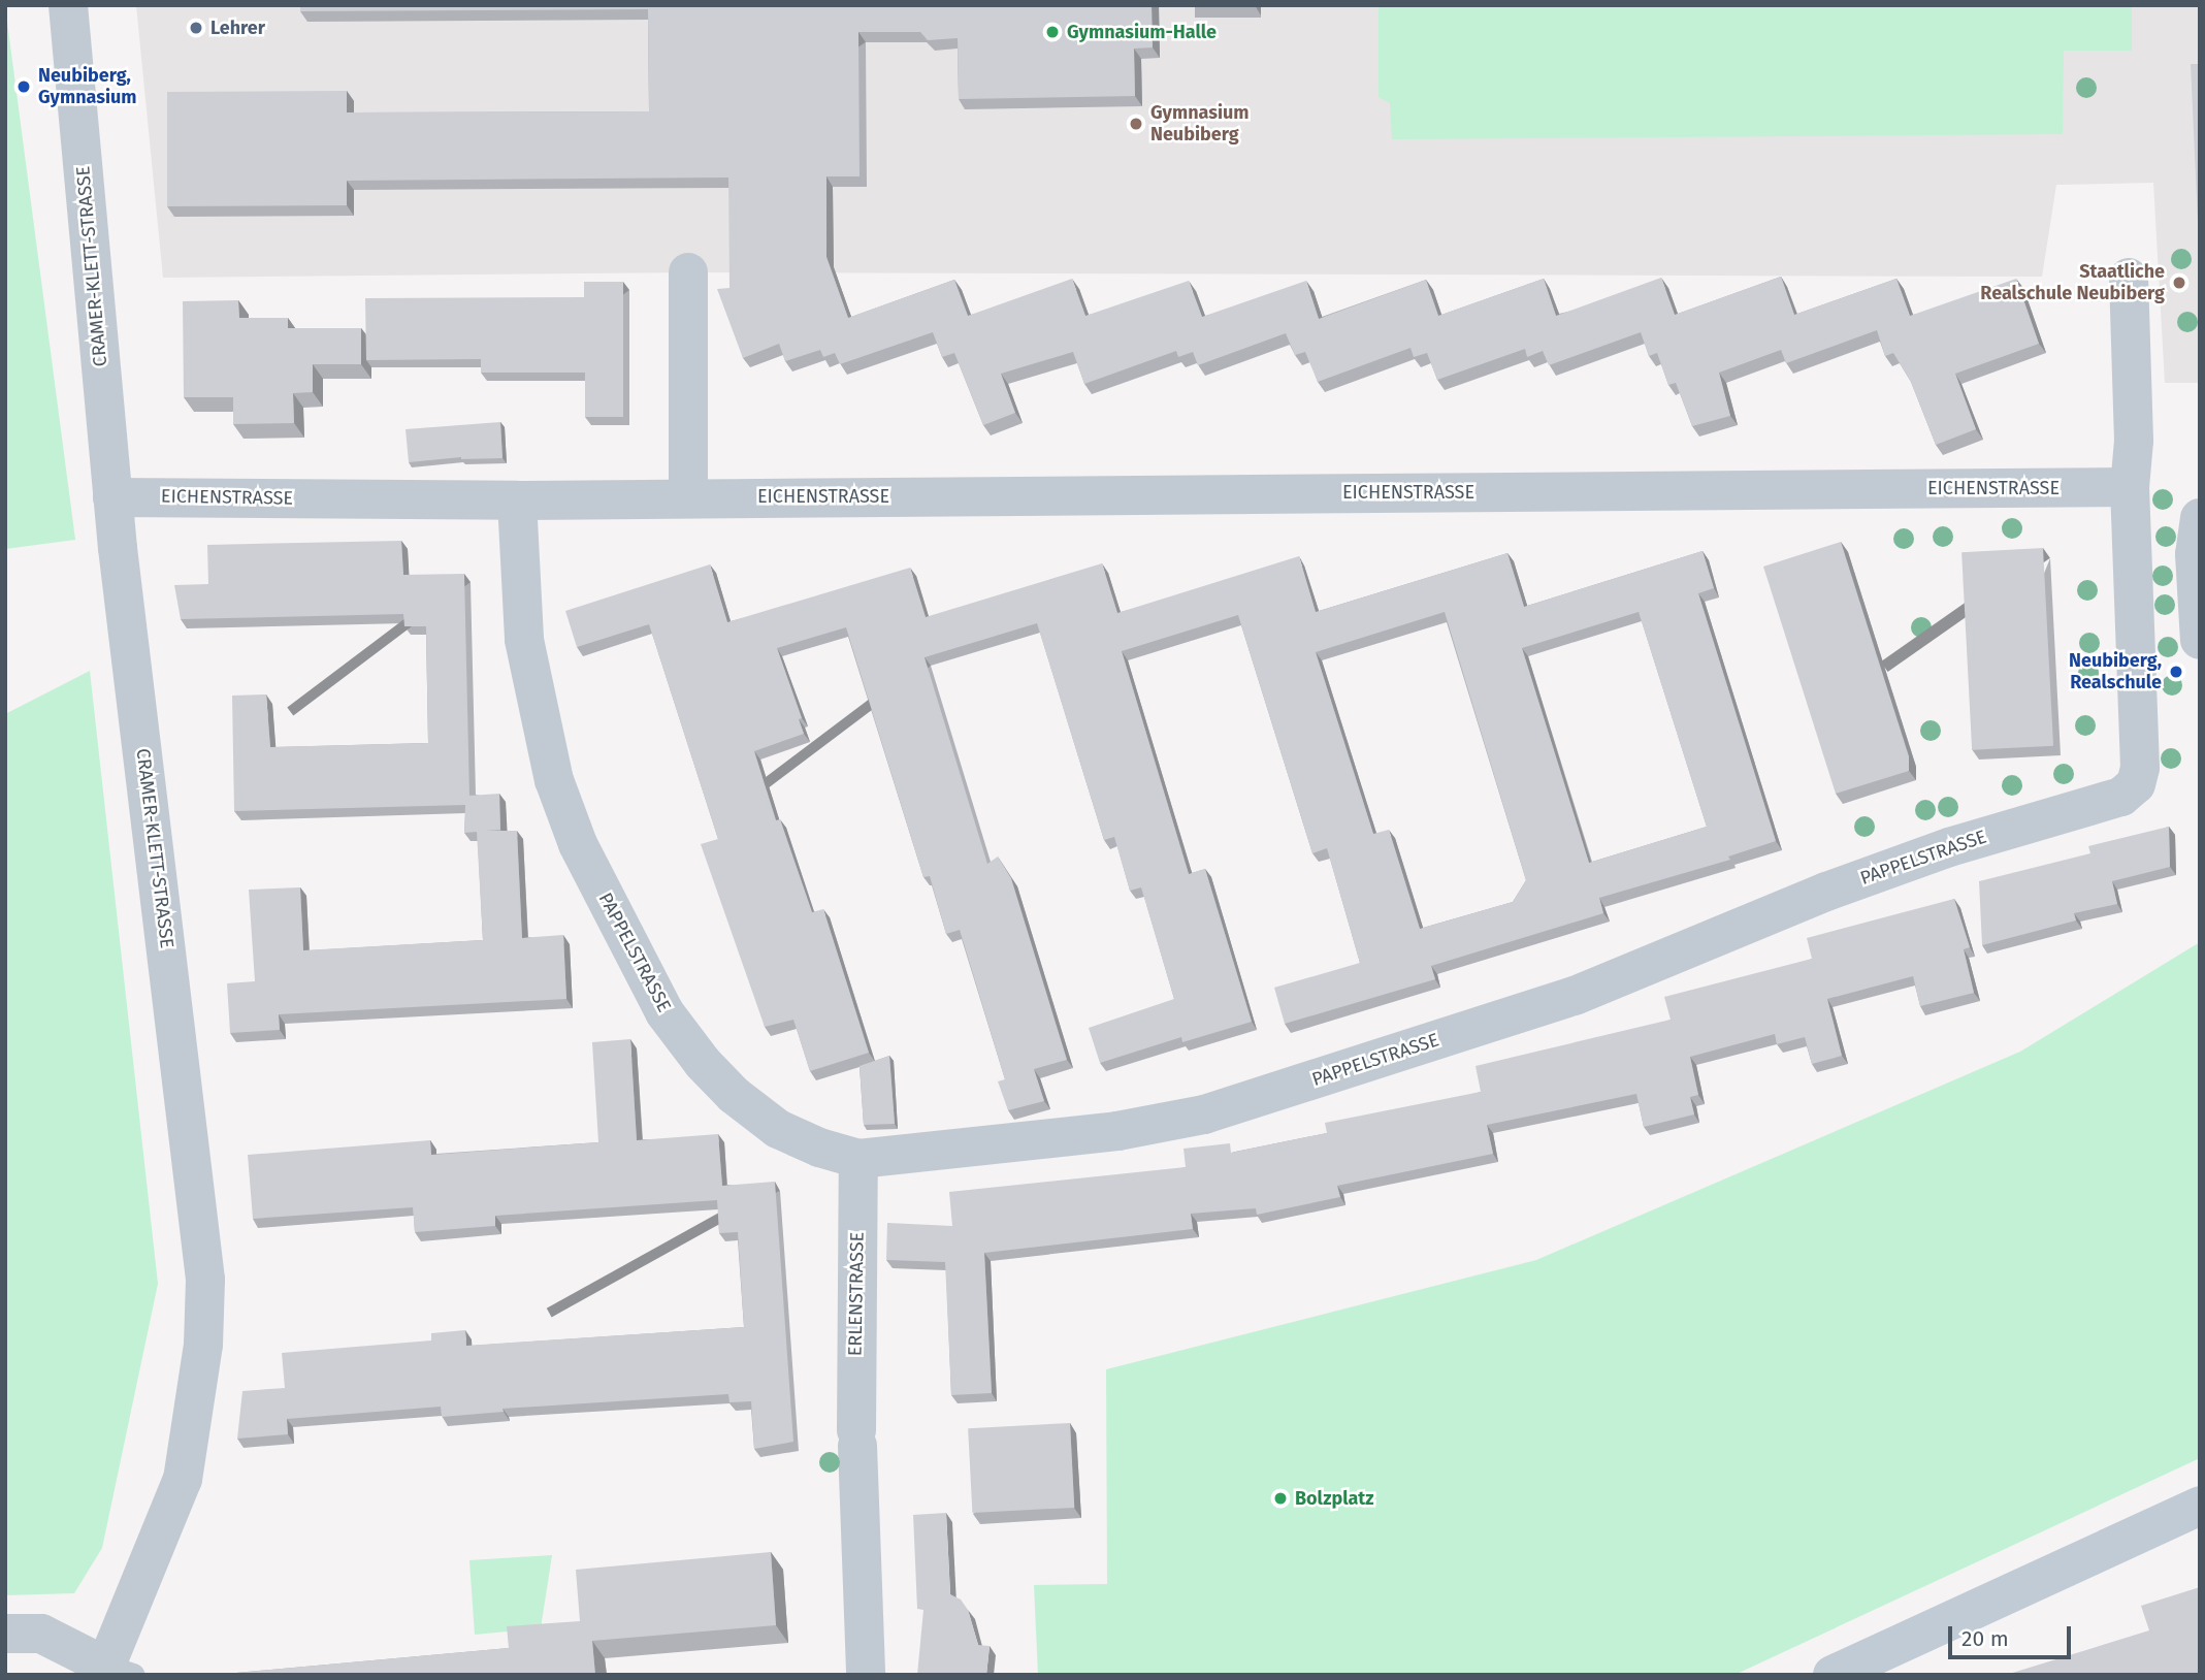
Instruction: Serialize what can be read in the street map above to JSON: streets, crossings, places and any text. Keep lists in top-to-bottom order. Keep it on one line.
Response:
{"streets":{"street":["CRAMER-KLETT-STRASSE","EICHENSTRASSE","PAPPELSTRASSE","ERLENSTRASSE"]},"crossings":[["CRAMER-KLETT-STRASSE","EICHENSTRASSE"],["EICHENSTRASSE","PAPPELSTRASSE"],["PAPPELSTRASSE","ERLENSTRASSE"]],"places":["Lehrer","Gymnasium-Halle","Neubiberg, Gymnasium","Gymnasium Neubiberg","Staatliche Realschule Neubiberg","Neubiberg, Realschule","Bolzplatz"],"scale_bar":"20 m"}
